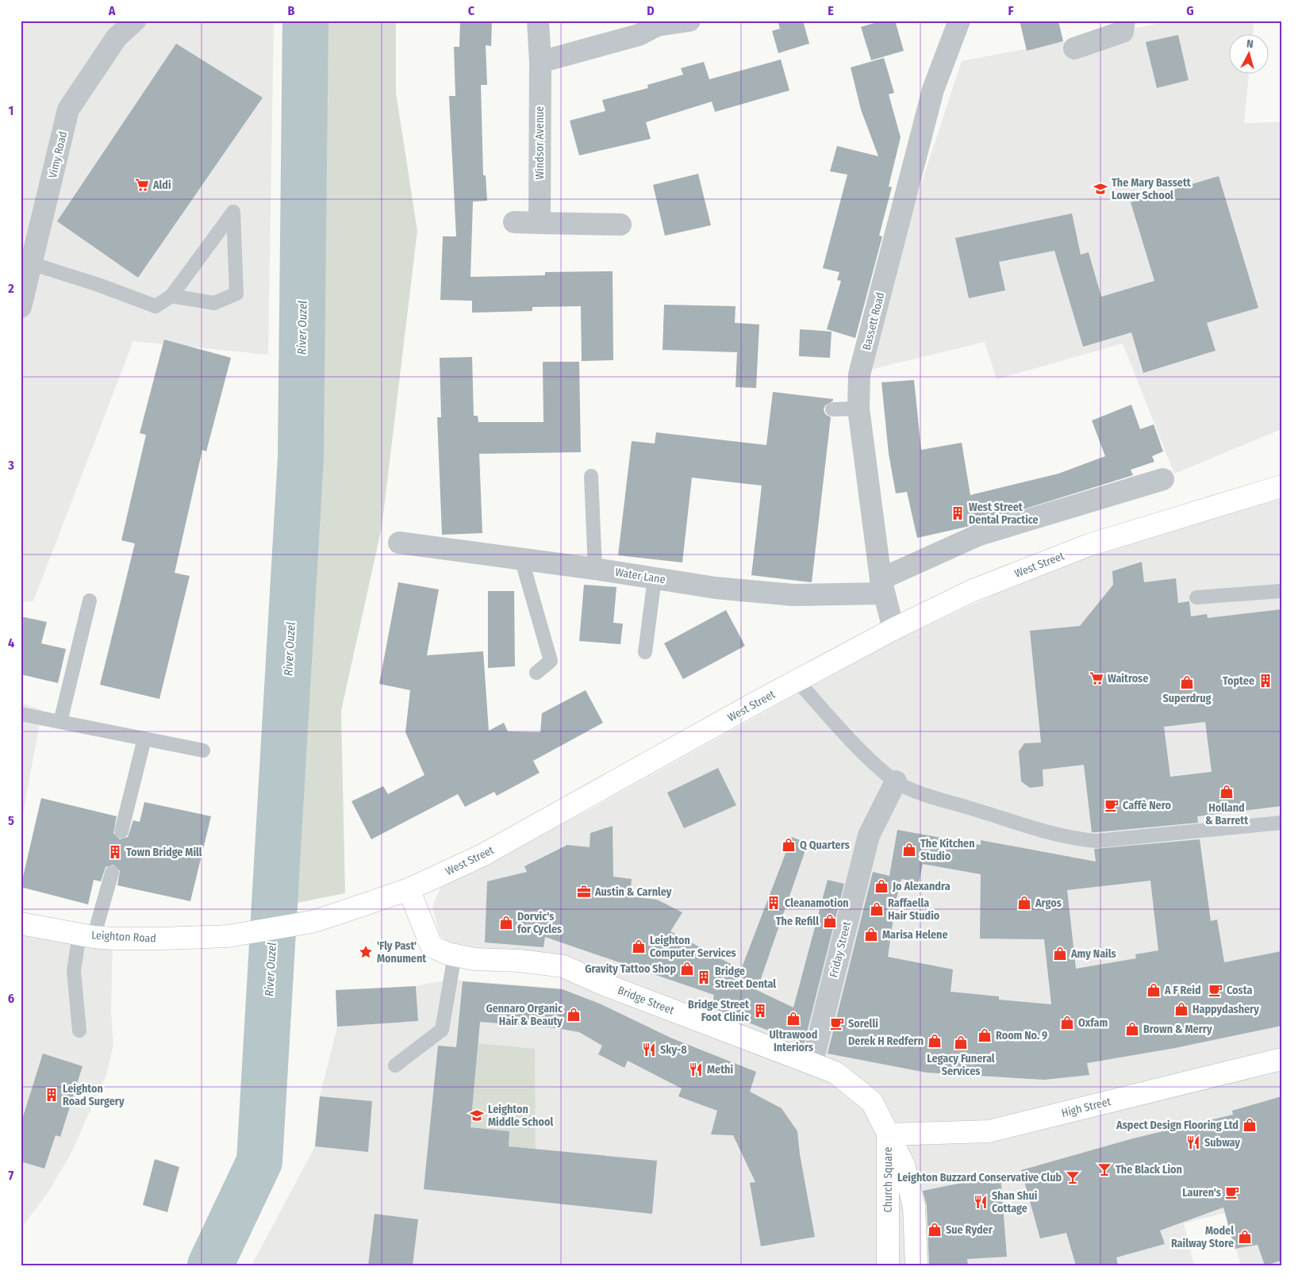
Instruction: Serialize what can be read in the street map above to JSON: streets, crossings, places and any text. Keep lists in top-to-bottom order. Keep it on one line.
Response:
{"streets":{"street":["Windsor Avenue","Vimy Road","Bassett Road","West Street","Water Lane","Leighton Road","Friday Street","Bridge Street","High Street","Church Square"]},"crossings":[["Bassett Road","West Street"],["Bassett Road","Water Lane"],["West Street","Leighton Road"],["West Street","Bridge Street"],["Bridge Street","High Street"],["Bridge Street","Church Square"],["High Street","Church Square"]],"water":["River Ouzel"],"places":{"supermarket":["Aldi","Waitrose"],"school or university":["The Mary Bassett Lower School","Leighton Middle School"],"building":["West Street Dental Practice","Toptee","Town Bridge Mill","Cleanamotion","Bridge Street Dental","Bridge Street Foot Clinic","Leighton Road Surgery"],"shop":["Superdrug","Holland & Barrett","Q Quarters","The Kitchen Studio","Jo Alexandra","Argos","Raffaella Hair Studio","The Refill","Dorvic's for Cycles","Marisa Helene","Leighton Computer Services","Amy Nails","Gravity Tattoo Shop","A F Reid","Happydashery","Gennaro Organic Hair & Beauty","Ultrawood Interiors","Oxfam","Brown & Merry","Room No. 9","Derek H Redfern","Legacy Funeral Services","Aspect Design Flooring Ltd","Sue Ryder","Model Railway Store"],"cafe":["Caffè Nero","Costa","Sorelli","Lauren's"],"office":["Austin & Carnley"],"place":["'Fly Past' Monument"],"restaurant":["Sky-8","Methi","Subway","Shan Shui Cottage"],"bar":["The Black Lion","Leighton Buzzard Conservative Club"]},"north":"top","grid":{"columns":["A","B","C","D","E","F","G"],"rows":["1","2","3","4","5","6","7"]}}
